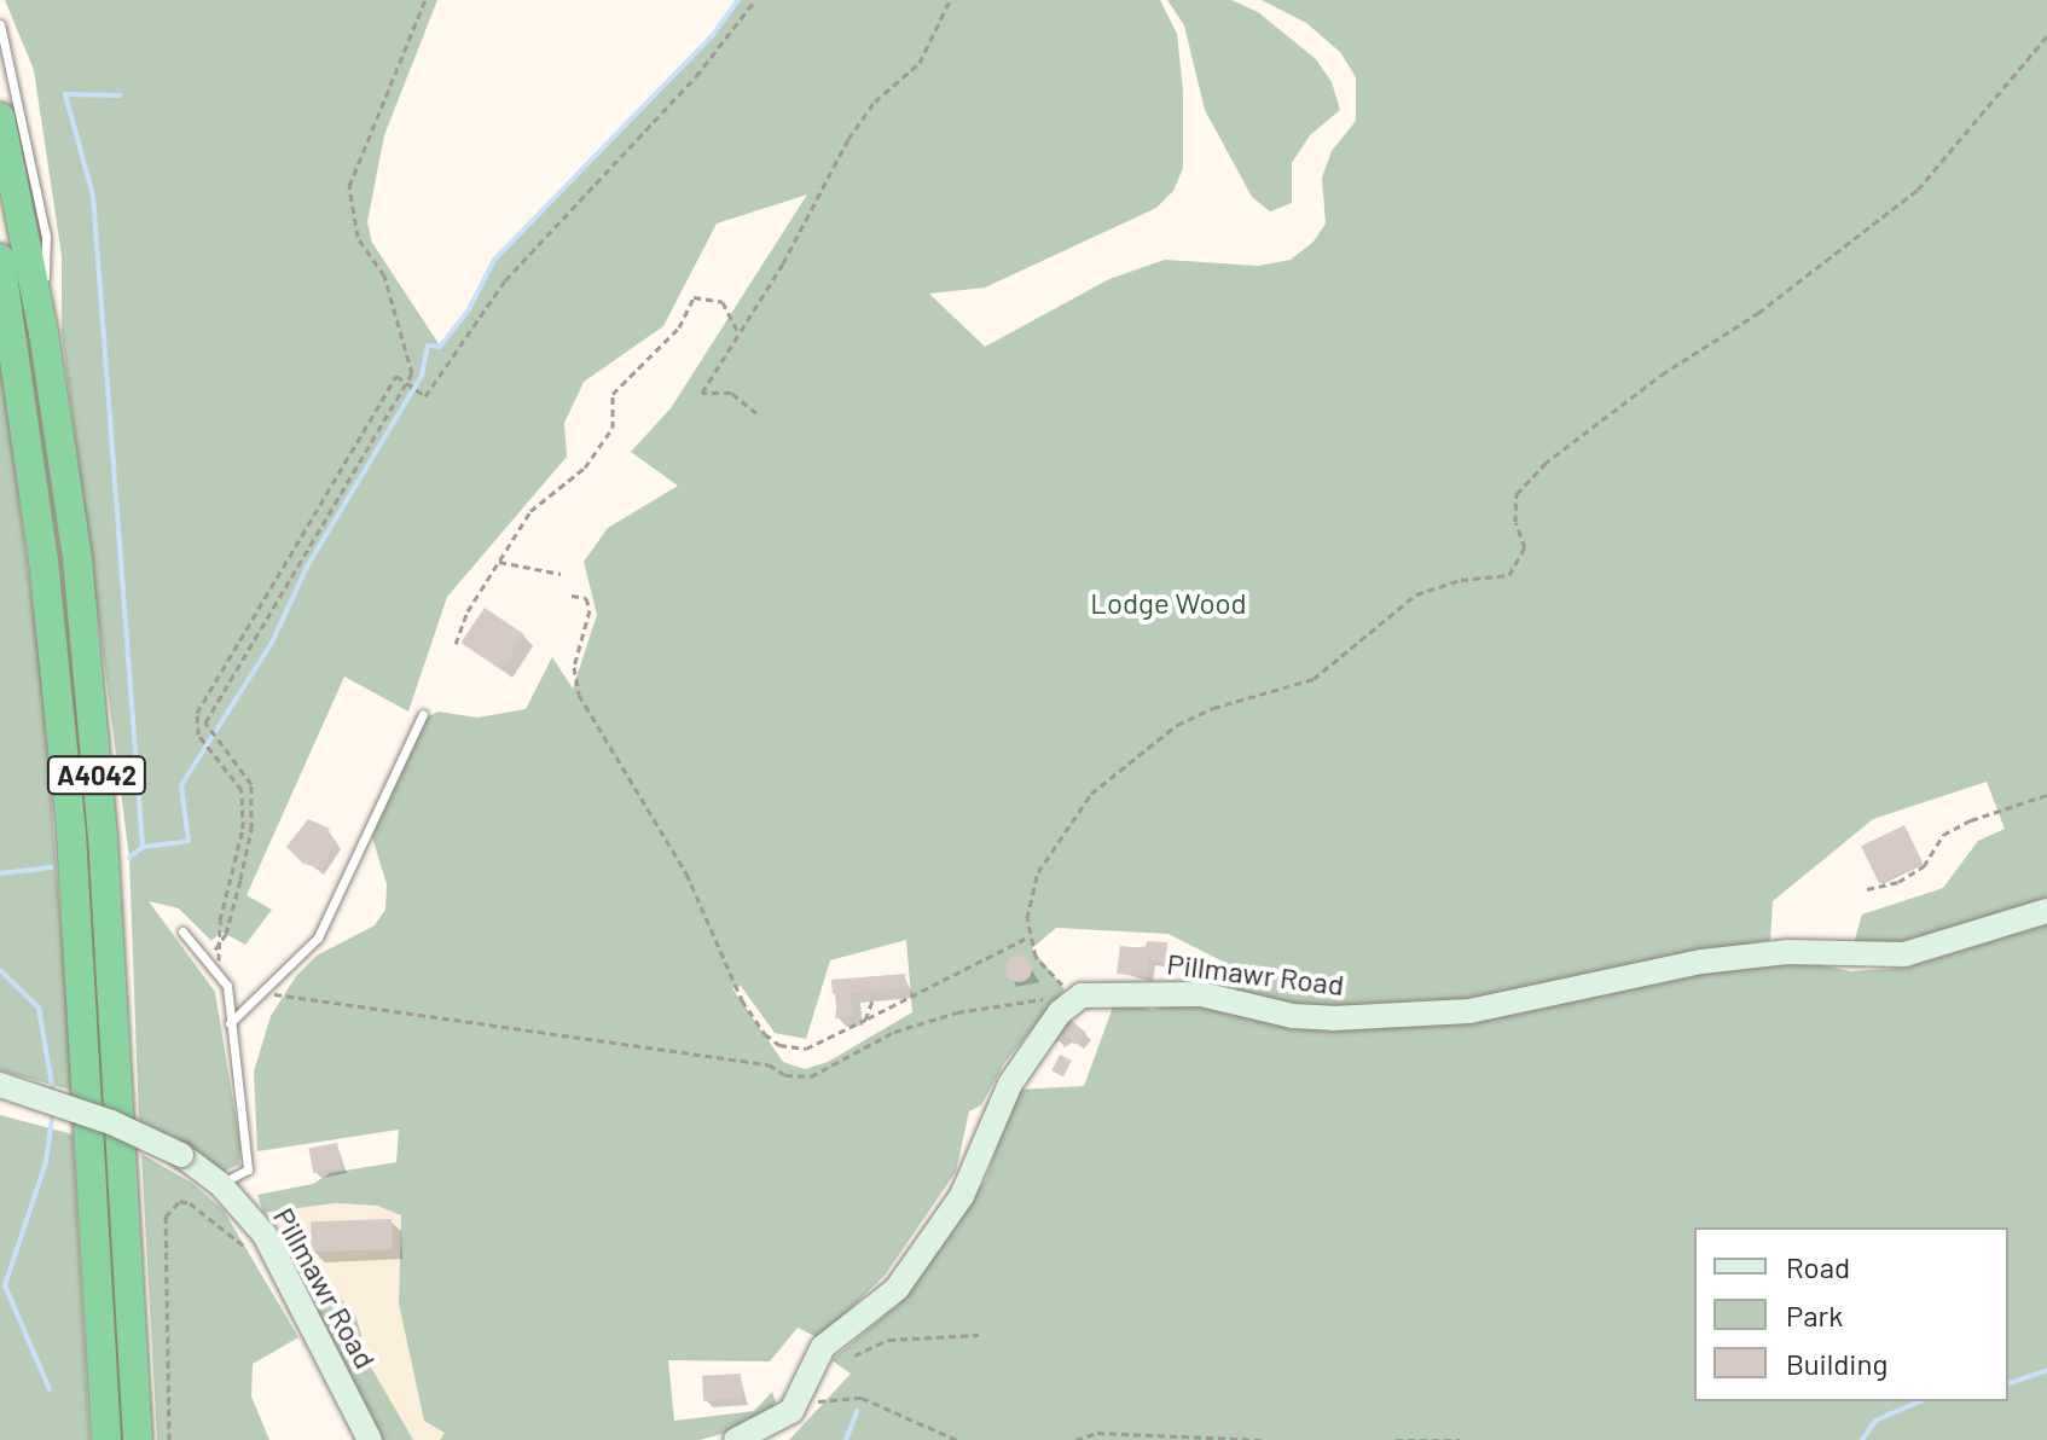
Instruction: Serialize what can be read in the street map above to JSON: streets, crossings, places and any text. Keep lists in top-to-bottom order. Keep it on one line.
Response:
{"streets":{"highway":["A4042"],"street":["Pillmawr Road"]},"parks":["Lodge Wood"],"legend":["Road","Park","Building"]}
